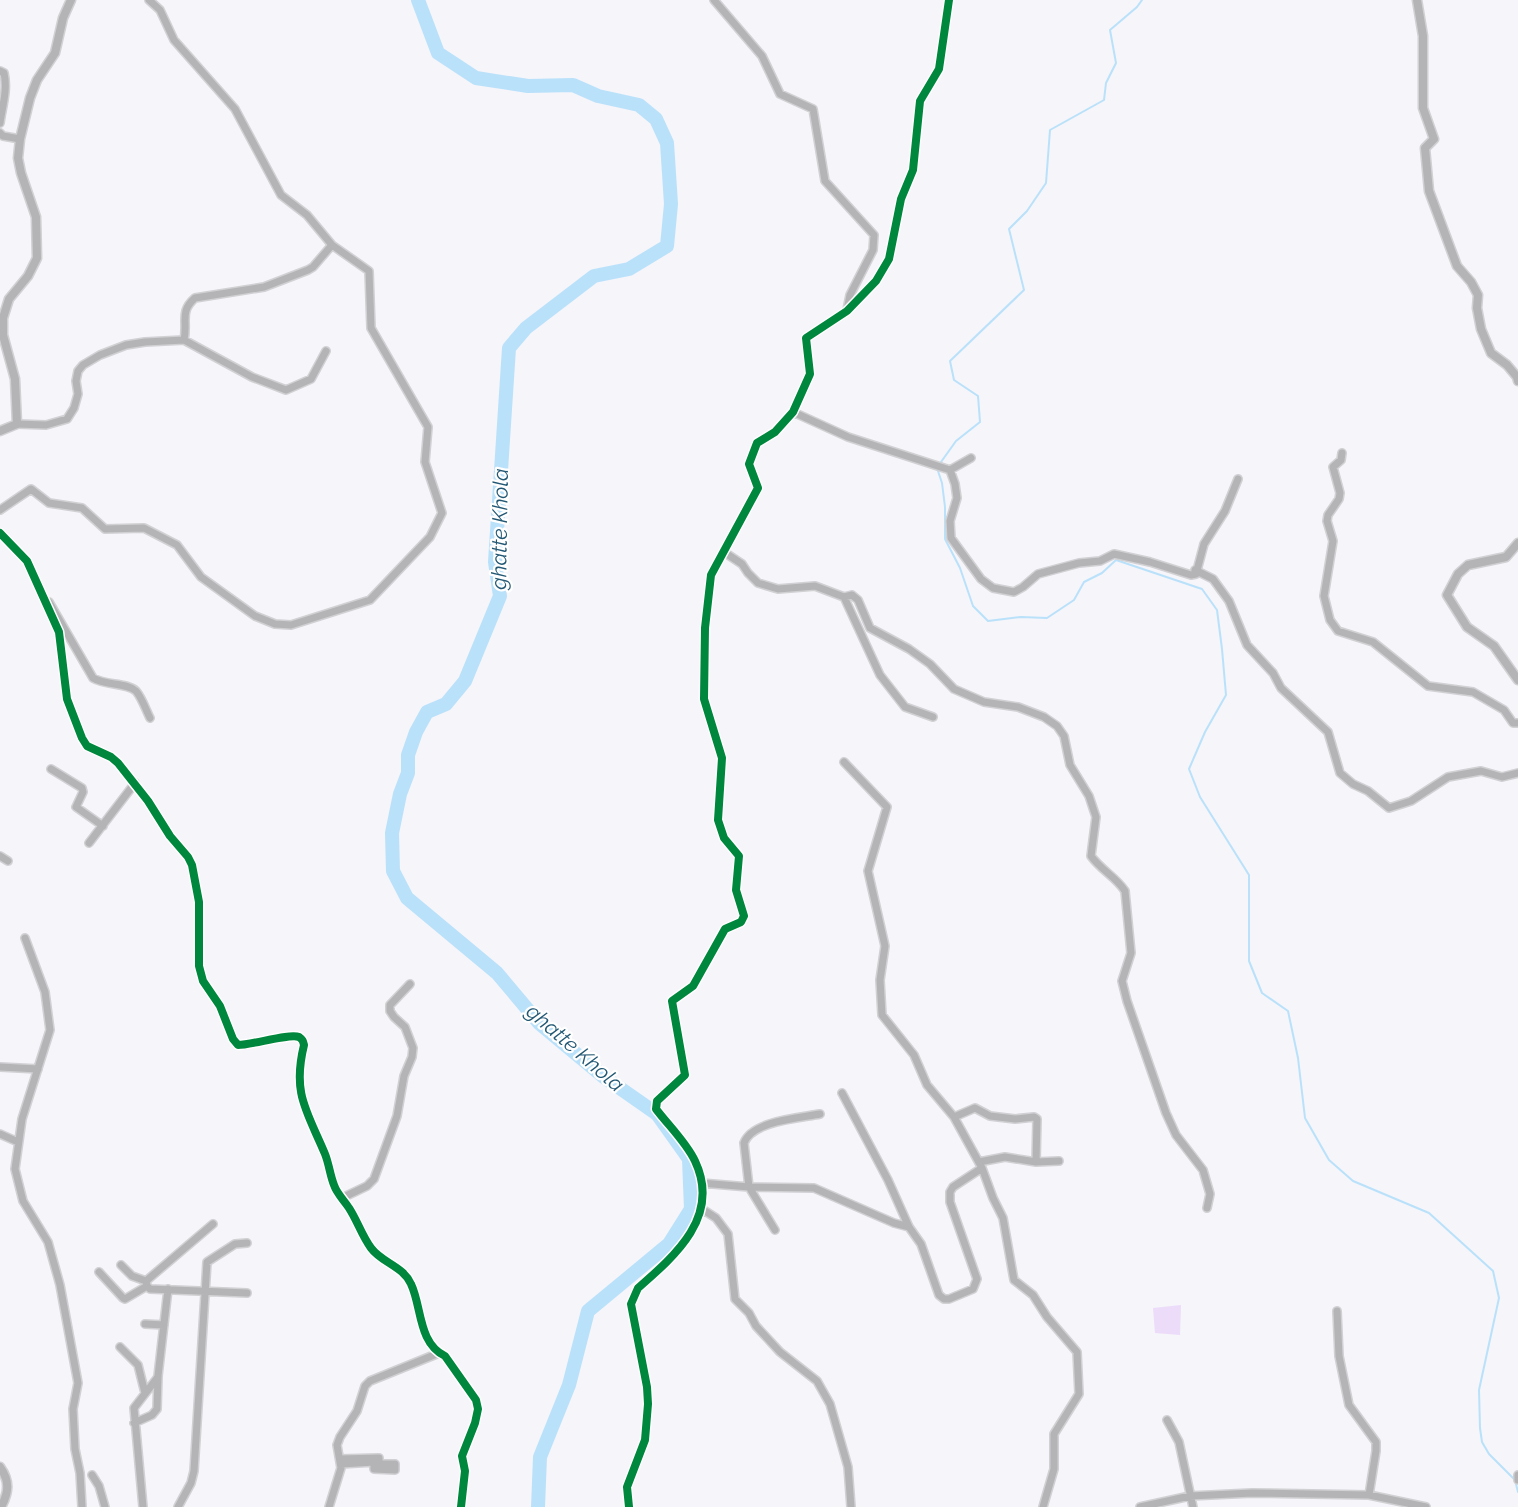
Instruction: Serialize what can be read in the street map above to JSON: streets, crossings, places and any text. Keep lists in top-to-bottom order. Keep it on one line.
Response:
{"water":["ghatte Khola"]}
